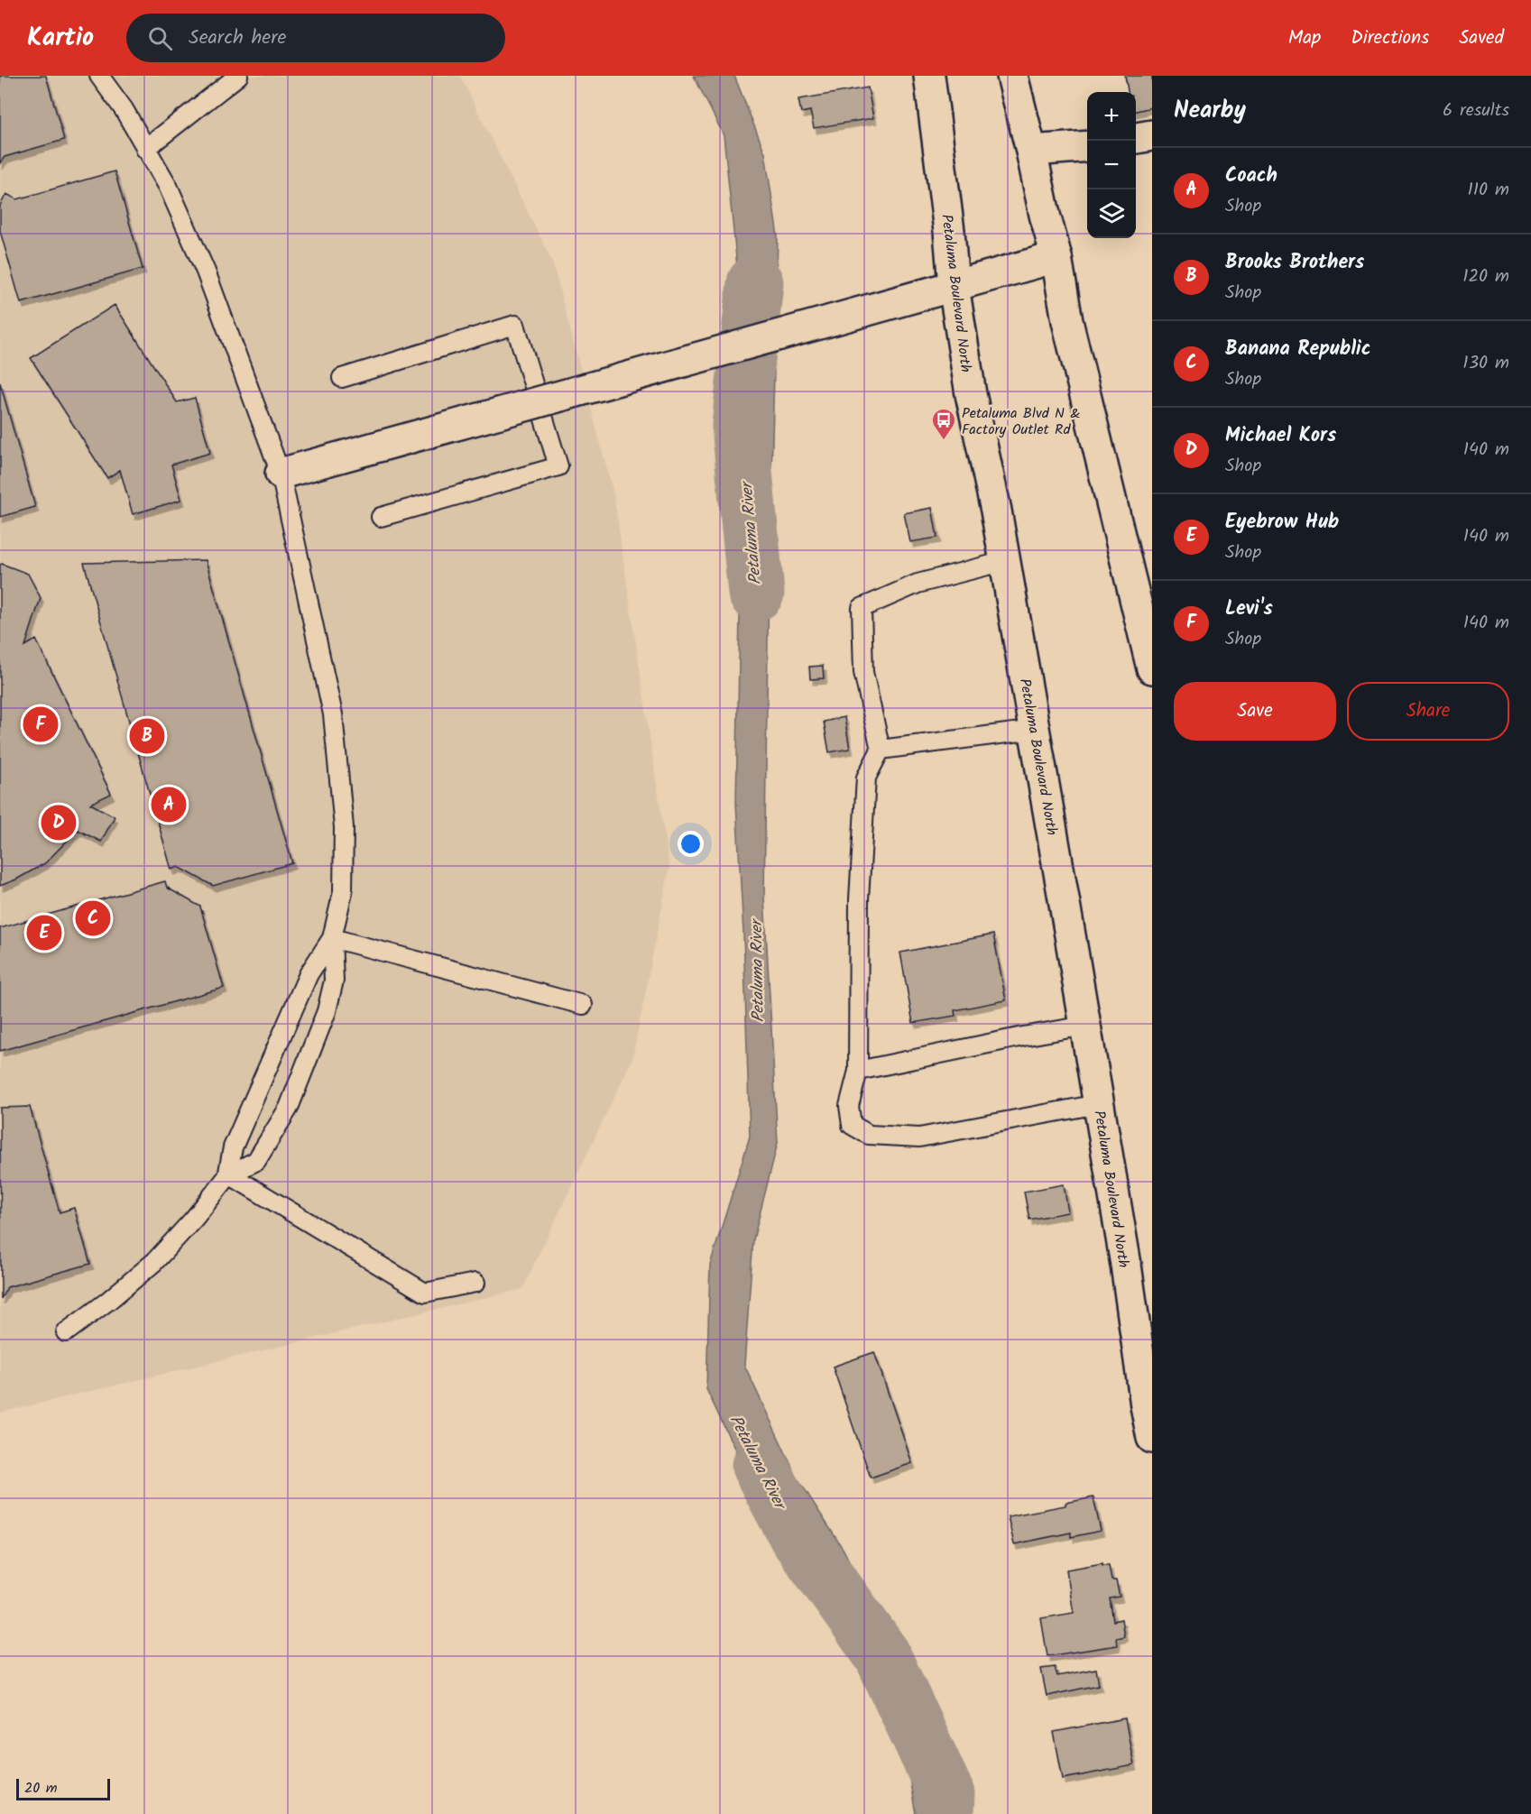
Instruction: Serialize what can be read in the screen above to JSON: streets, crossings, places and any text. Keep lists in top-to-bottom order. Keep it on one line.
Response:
{"streets":{"main road":["Petaluma Boulevard North"]},"water":["Petaluma River"],"places":{"bus stop":["Petaluma Blvd N & Factory Outlet Rd"]},"scale_bar":"20 m","page":{"header":"Kartio","search":"Search here","nav":["Map","Directions","Saved"],"heading":["Nearby","6 results"],"map_buttons":["+","−"],"list":[{"mark":"A","name":"Coach","note":"Shop","value":"110 m"},{"mark":"B","name":"Brooks Brothers","note":"Shop","value":"120 m"},{"mark":"C","name":"Banana Republic","note":"Shop","value":"130 m"},{"mark":"D","name":"Michael Kors","note":"Shop","value":"140 m"},{"mark":"E","name":"Eyebrow Hub","note":"Shop","value":"140 m"},{"mark":"F","name":"Levi's","note":"Shop","value":"140 m"}],"buttons":["Save","Share"],"pins":["F","B","A","D","C","E"],"scale":"20 m"}}
